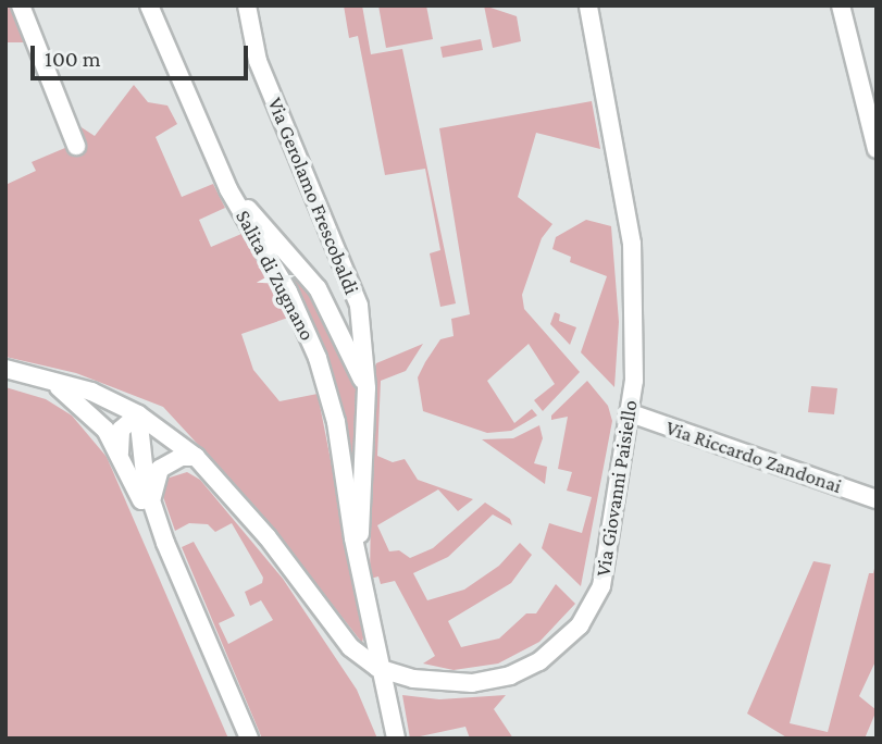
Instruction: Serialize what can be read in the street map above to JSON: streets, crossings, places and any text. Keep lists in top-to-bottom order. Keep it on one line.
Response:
{"streets":{"street":["Via Gerolamo Frescobaldi","Salita di Zugnano","Via Riccardo Zandonai","Via Giovanni Paisiello"]},"crossings":[["Via Gerolamo Frescobaldi","Salita di Zugnano"],["Salita di Zugnano","Via Giovanni Paisiello"],["Via Riccardo Zandonai","Via Giovanni Paisiello"]],"scale_bar":"100 m"}
